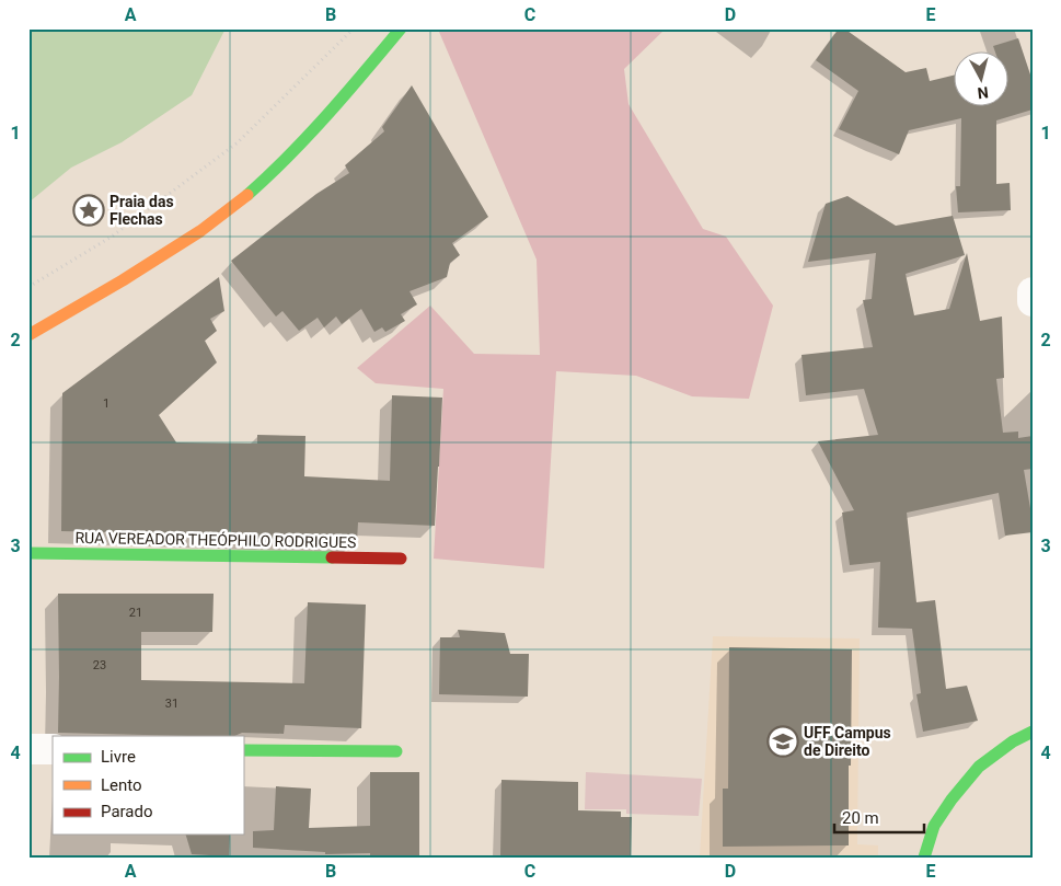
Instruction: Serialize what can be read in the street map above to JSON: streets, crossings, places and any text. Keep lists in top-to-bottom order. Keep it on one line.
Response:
{"streets":{"street":["RUA VEREADOR THEÓPHILO RODRIGUES"]},"places":{"place":["Praia das Flechas"],"school or university":["UFF Campus de Direito"]},"house_numbers":["1","21","23","31"],"legend":["Livre","Lento","Parado"],"scale_bar":"20 m","north":"bottom","grid":{"columns":["A","B","C","D","E"],"rows":["1","2","3","4"]}}
